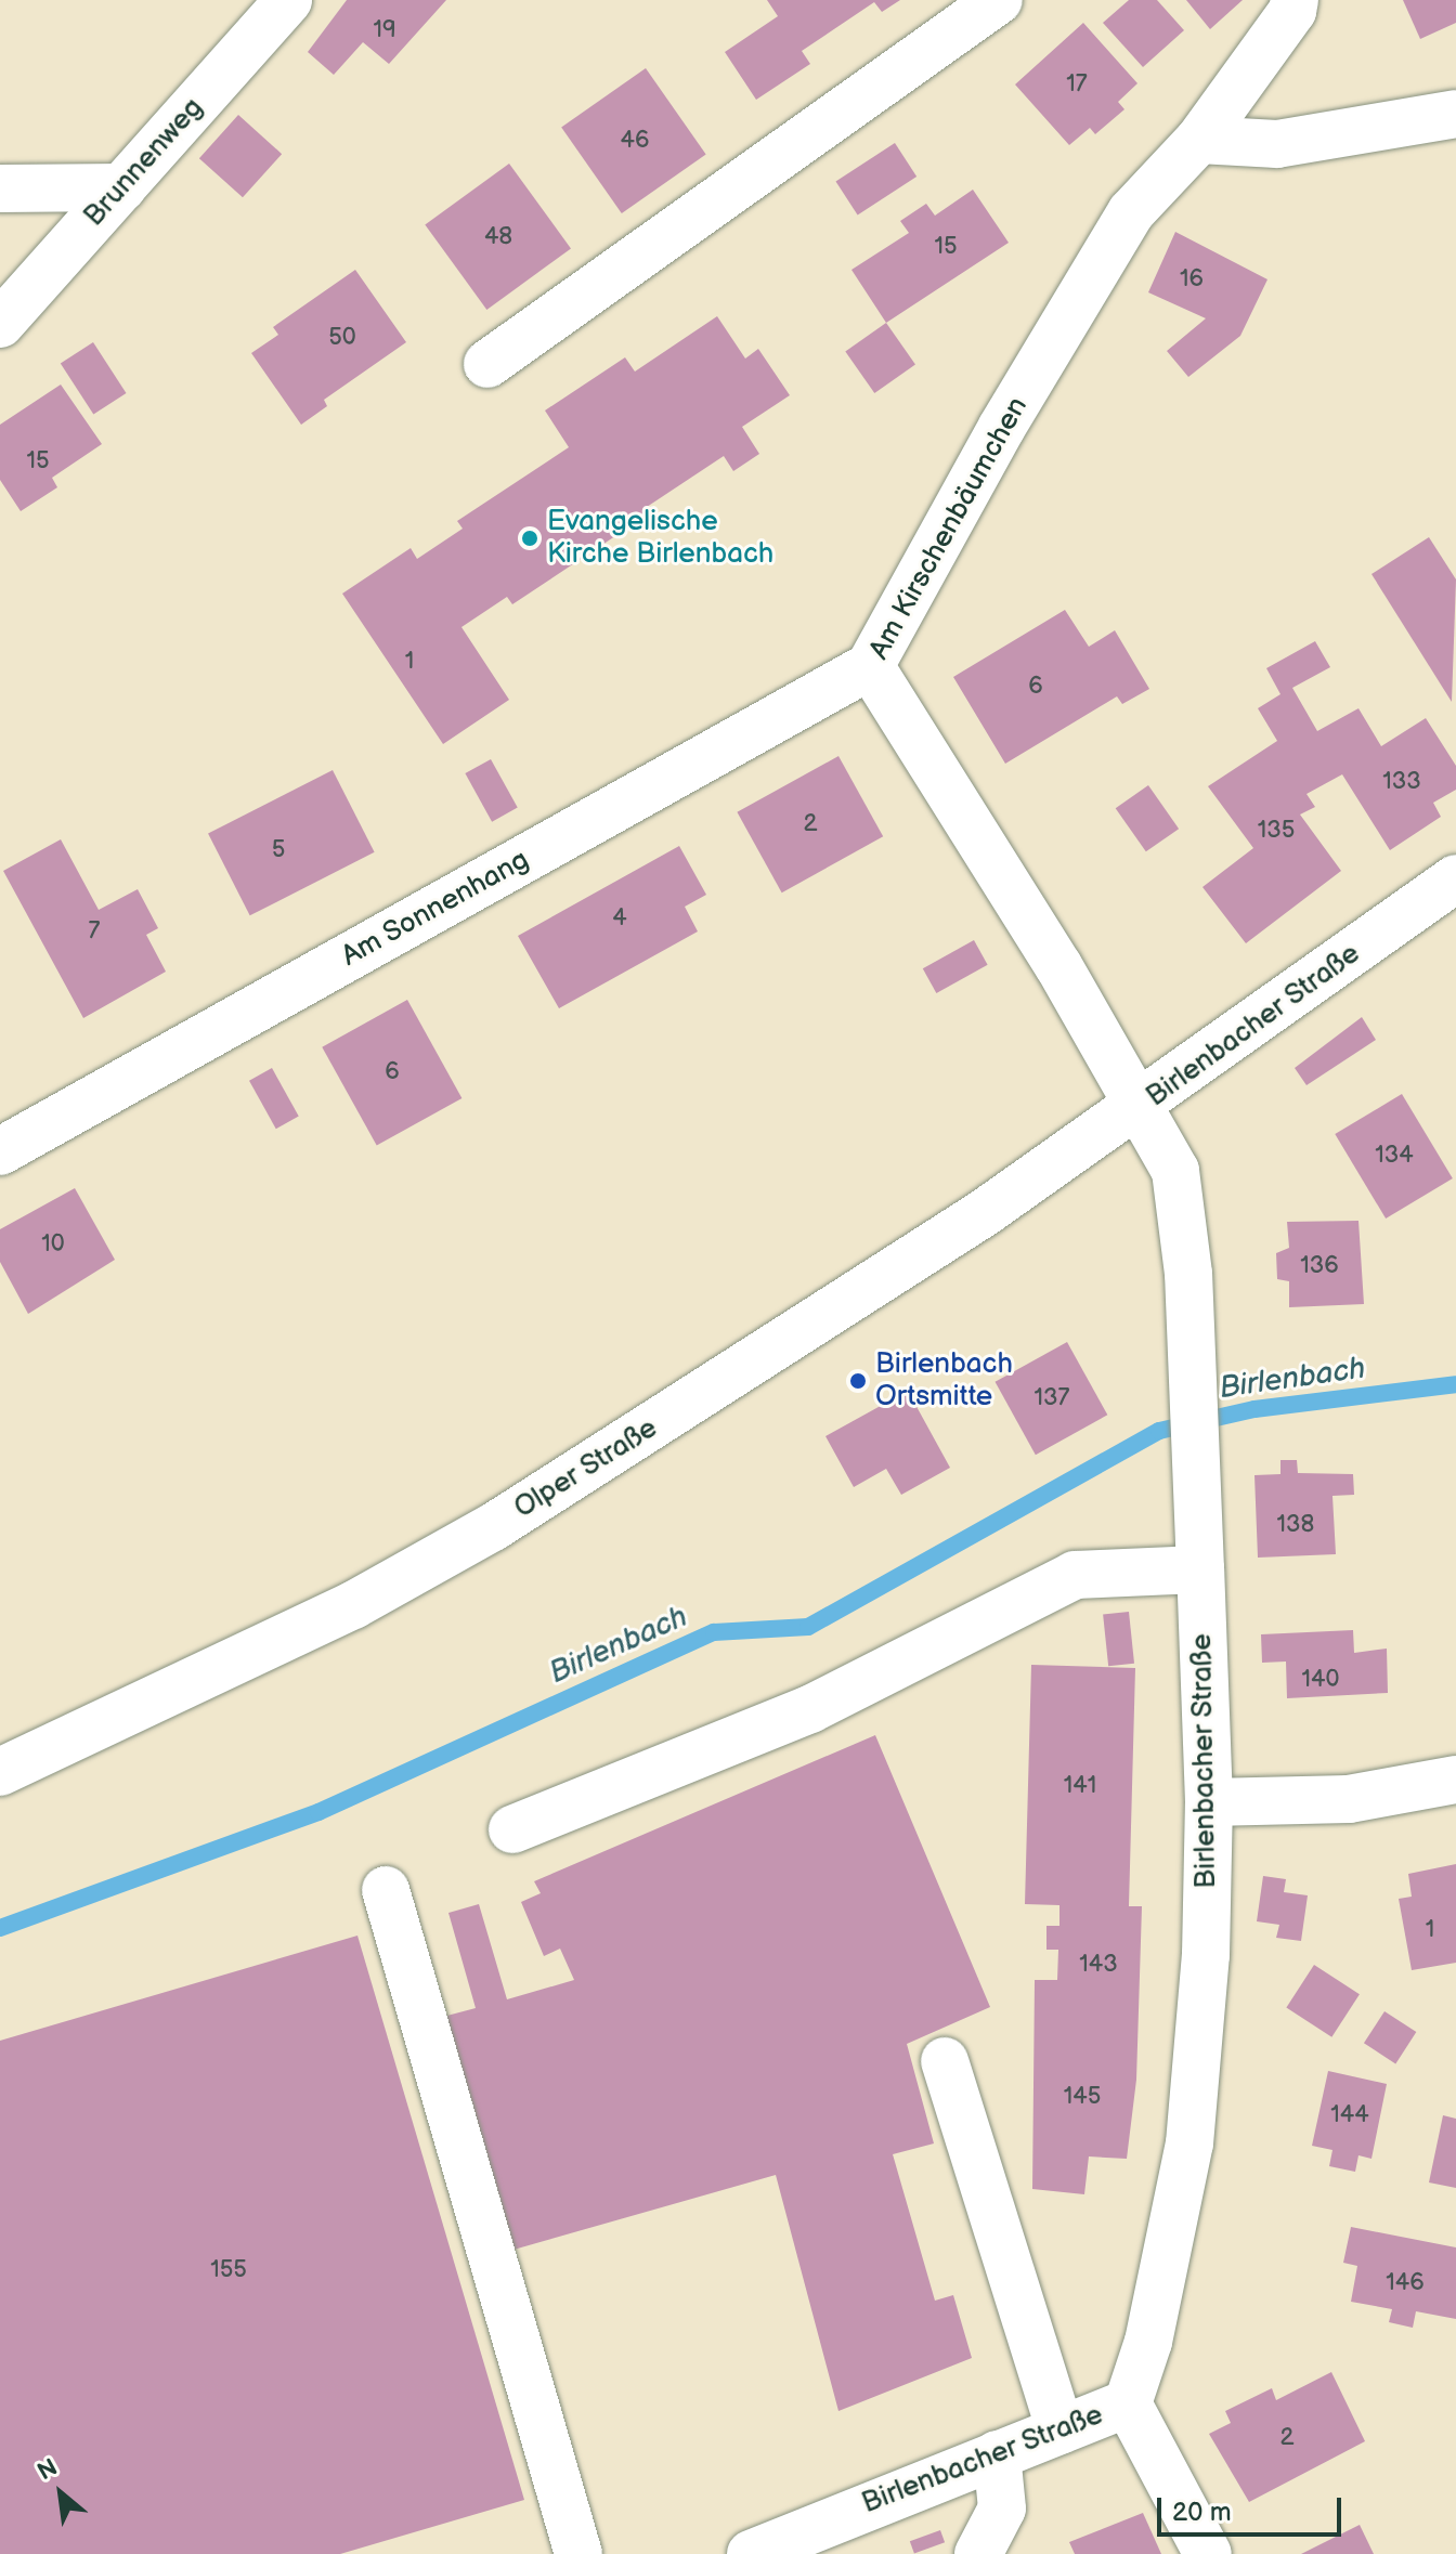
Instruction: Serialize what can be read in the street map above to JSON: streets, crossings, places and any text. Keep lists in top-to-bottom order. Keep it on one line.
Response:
{"streets":{"street":["Brunnenweg","Am Kirschenbäumchen","Am Sonnenhang","Birlenbacher Straße","Olper Straße"]},"crossings":[["Am Kirschenbäumchen","Am Sonnenhang"],["Am Kirschenbäumchen","Birlenbacher Straße"],["Am Kirschenbäumchen","Olper Straße"],["Birlenbacher Straße","Olper Straße"]],"water":["Birlenbach"],"places":["Evangelische Kirche Birlenbach","Birlenbach Ortsmitte"],"house_numbers":["19","17","46","48","15","16","50","15","1","6","133","2","135","5","4","7","6","134","10","136","137","138","140","141","1","143","145","144","155","146","2"],"scale_bar":"20 m","north":"top left"}
